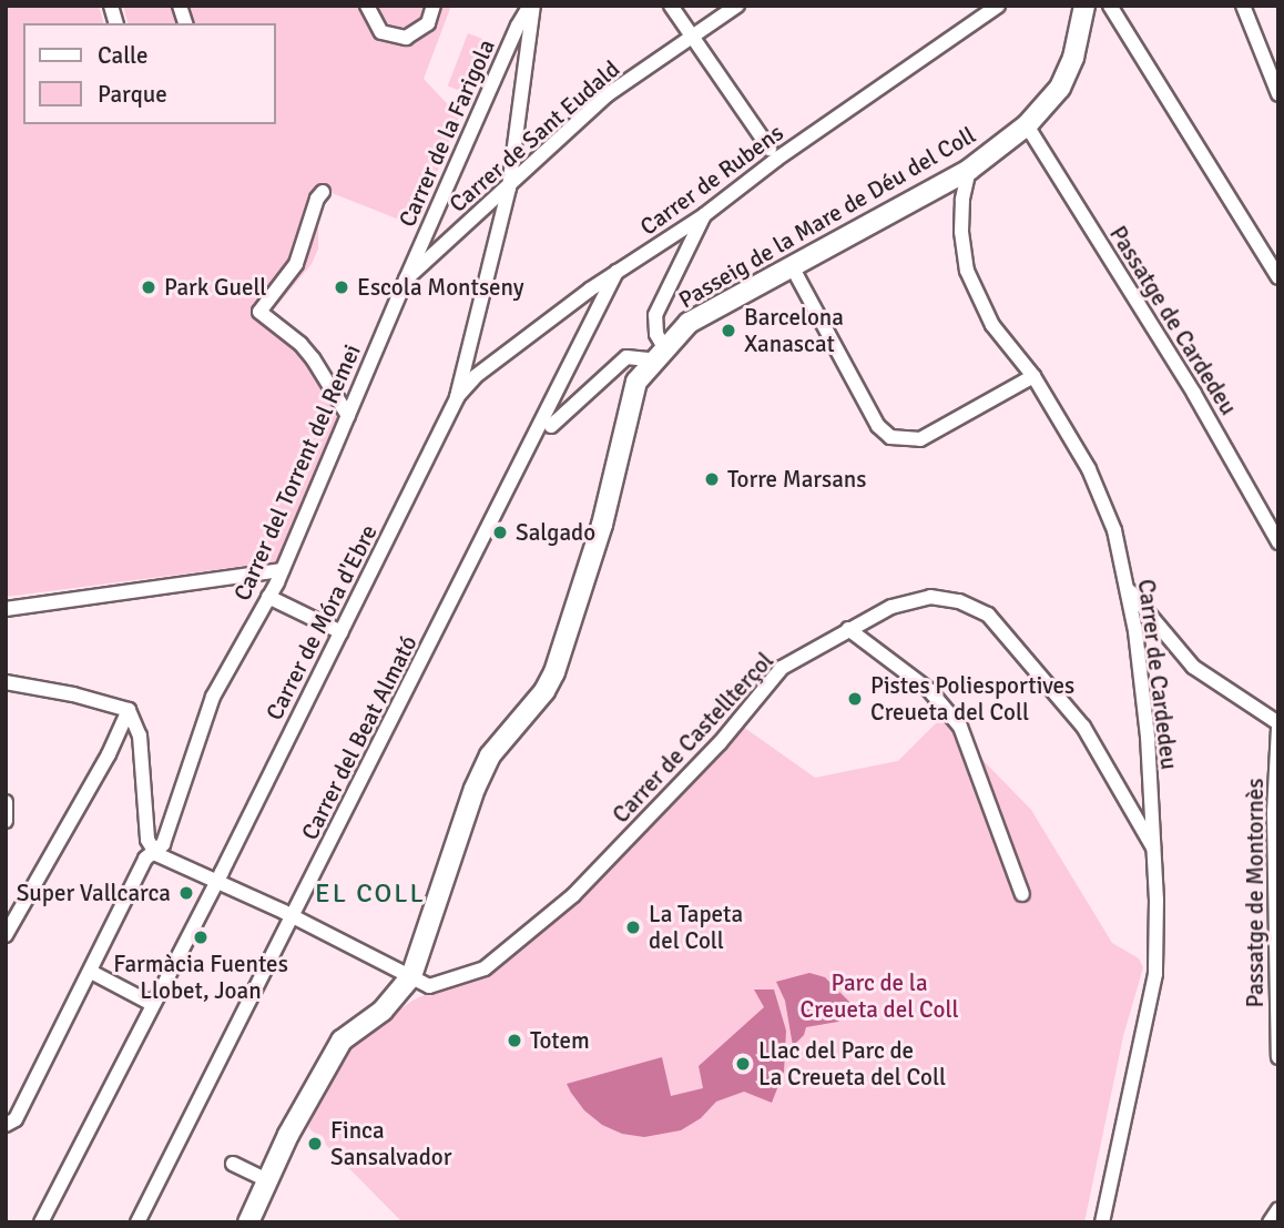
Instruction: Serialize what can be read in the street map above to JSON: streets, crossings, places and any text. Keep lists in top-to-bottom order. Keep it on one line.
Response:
{"streets":{"street":["Carrer de la Farigola","Carrer de Sant Eudald","Carrer de Rubens","Passeig de la Mare de Déu del Coll","Passatge de Cardedeu","Carrer del Torrent del Remei","Carrer de Móra d'Ebre","Carrer de Cardedeu","Carrer del Beat Almató","Carrer de Castellterçol","Passatge de Montornès"]},"crossings":[["Carrer de la Farigola","Carrer de Sant Eudald"],["Carrer de la Farigola","Carrer del Torrent del Remei"],["Carrer de la Farigola","Carrer de Móra d'Ebre"],["Carrer de Sant Eudald","Carrer del Torrent del Remei"],["Carrer de Sant Eudald","Carrer de Móra d'Ebre"],["Carrer de Rubens","Carrer de Móra d'Ebre"],["Carrer de Rubens","Carrer del Beat Almató"],["Passeig de la Mare de Déu del Coll","Passatge de Cardedeu"],["Passeig de la Mare de Déu del Coll","Carrer de Cardedeu"],["Passeig de la Mare de Déu del Coll","Carrer de Castellterçol"],["Carrer del Torrent del Remei","Carrer de Castellterçol"],["Carrer de Móra d'Ebre","Carrer de Castellterçol"],["Carrer de Cardedeu","Carrer de Castellterçol"],["Carrer del Beat Almató","Carrer de Castellterçol"]],"districts":["EL COLL"],"parks":["Parc de la Creueta del Coll"],"places":["Park Guell","Escola Montseny","Barcelona Xanascat","Torre Marsans","Salgado","Pistes Poliesportives Creueta del Coll","Super Vallcarca","La Tapeta del Coll","Farmàcia Fuentes Llobet, Joan","Totem","Llac del Parc de La Creueta del Coll","Finca Sansalvador"],"legend":["Calle","Parque"]}
